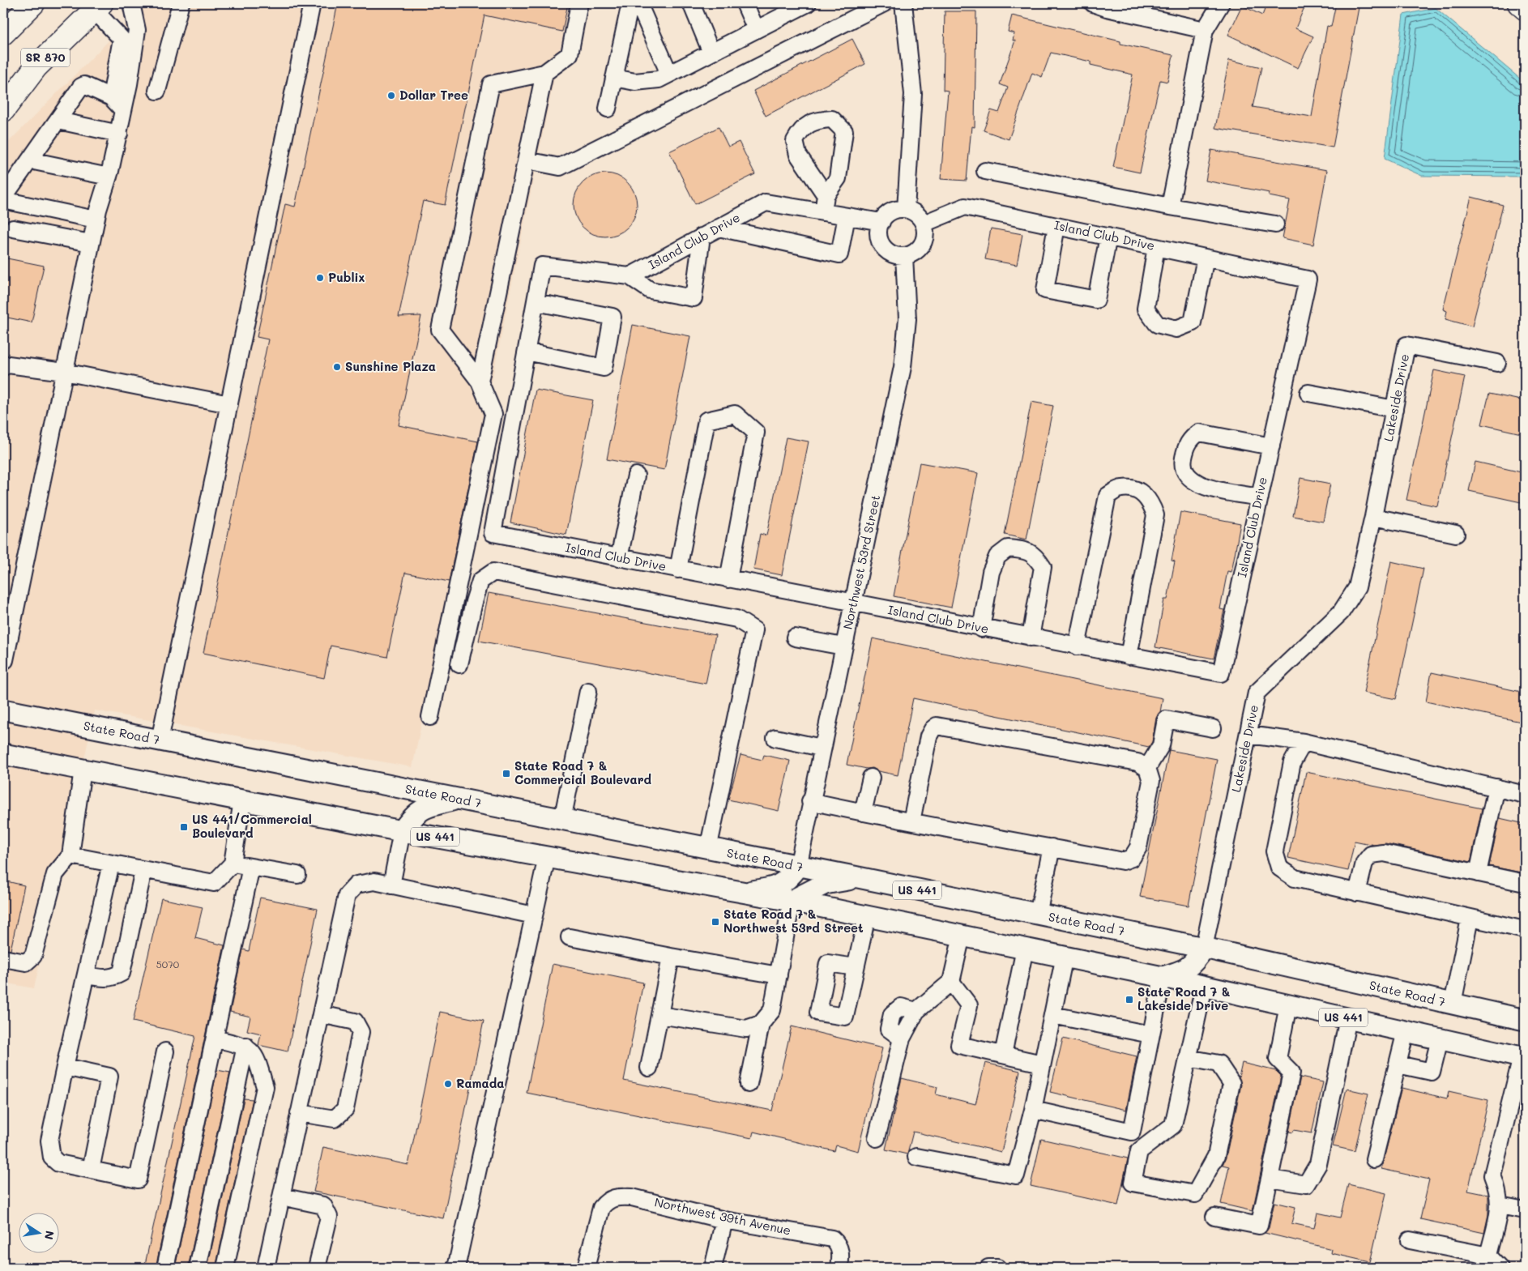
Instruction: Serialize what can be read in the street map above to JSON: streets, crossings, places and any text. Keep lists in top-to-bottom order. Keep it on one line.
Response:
{"streets":{"highway":["SR 870"],"main road":["State Road 7","US 441"],"street":["Island Club Drive","Lakeside Drive","Northwest 53rd Street","Northwest 39th Avenue"]},"crossings":[["Island Club Drive","Northwest 53rd Street"],["Lakeside Drive","State Road 7"],["Northwest 53rd Street","State Road 7"]],"places":{"other":["Dollar Tree","Publix","Sunshine Plaza","Ramada"],"transit":["State Road 7 & Commercial Boulevard","US 441/Commercial Boulevard","State Road 7 & Northwest 53rd Street","State Road 7 & Lakeside Drive"]},"house_numbers":["5070"],"north":"right"}
